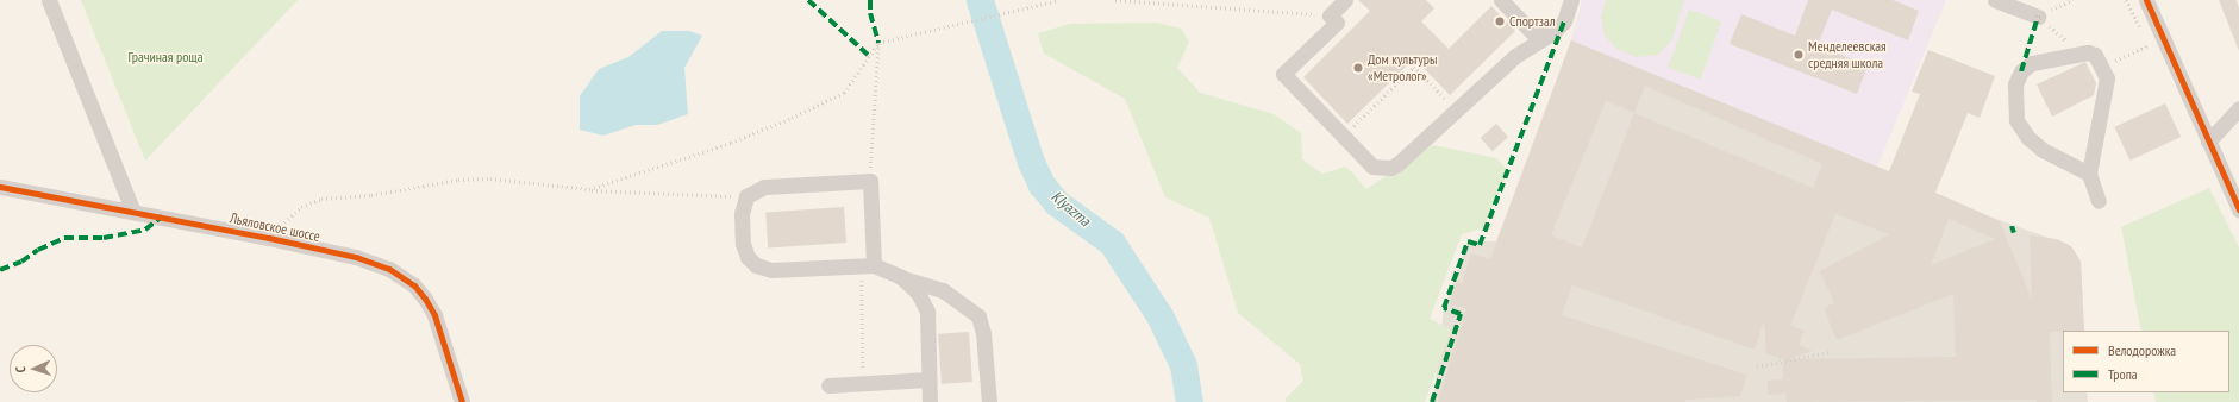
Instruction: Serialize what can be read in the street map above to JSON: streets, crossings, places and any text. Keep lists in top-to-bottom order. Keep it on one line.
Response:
{"streets":{"street":["Льяловское шоссе"]},"water":["Klyazma"],"parks":["Грачиная роща"],"places":["Спортзал","Менделеевская средняя школа","Дом культуры «Метролог»"],"legend":["Велодорожка","Тропа"],"north":"left"}
